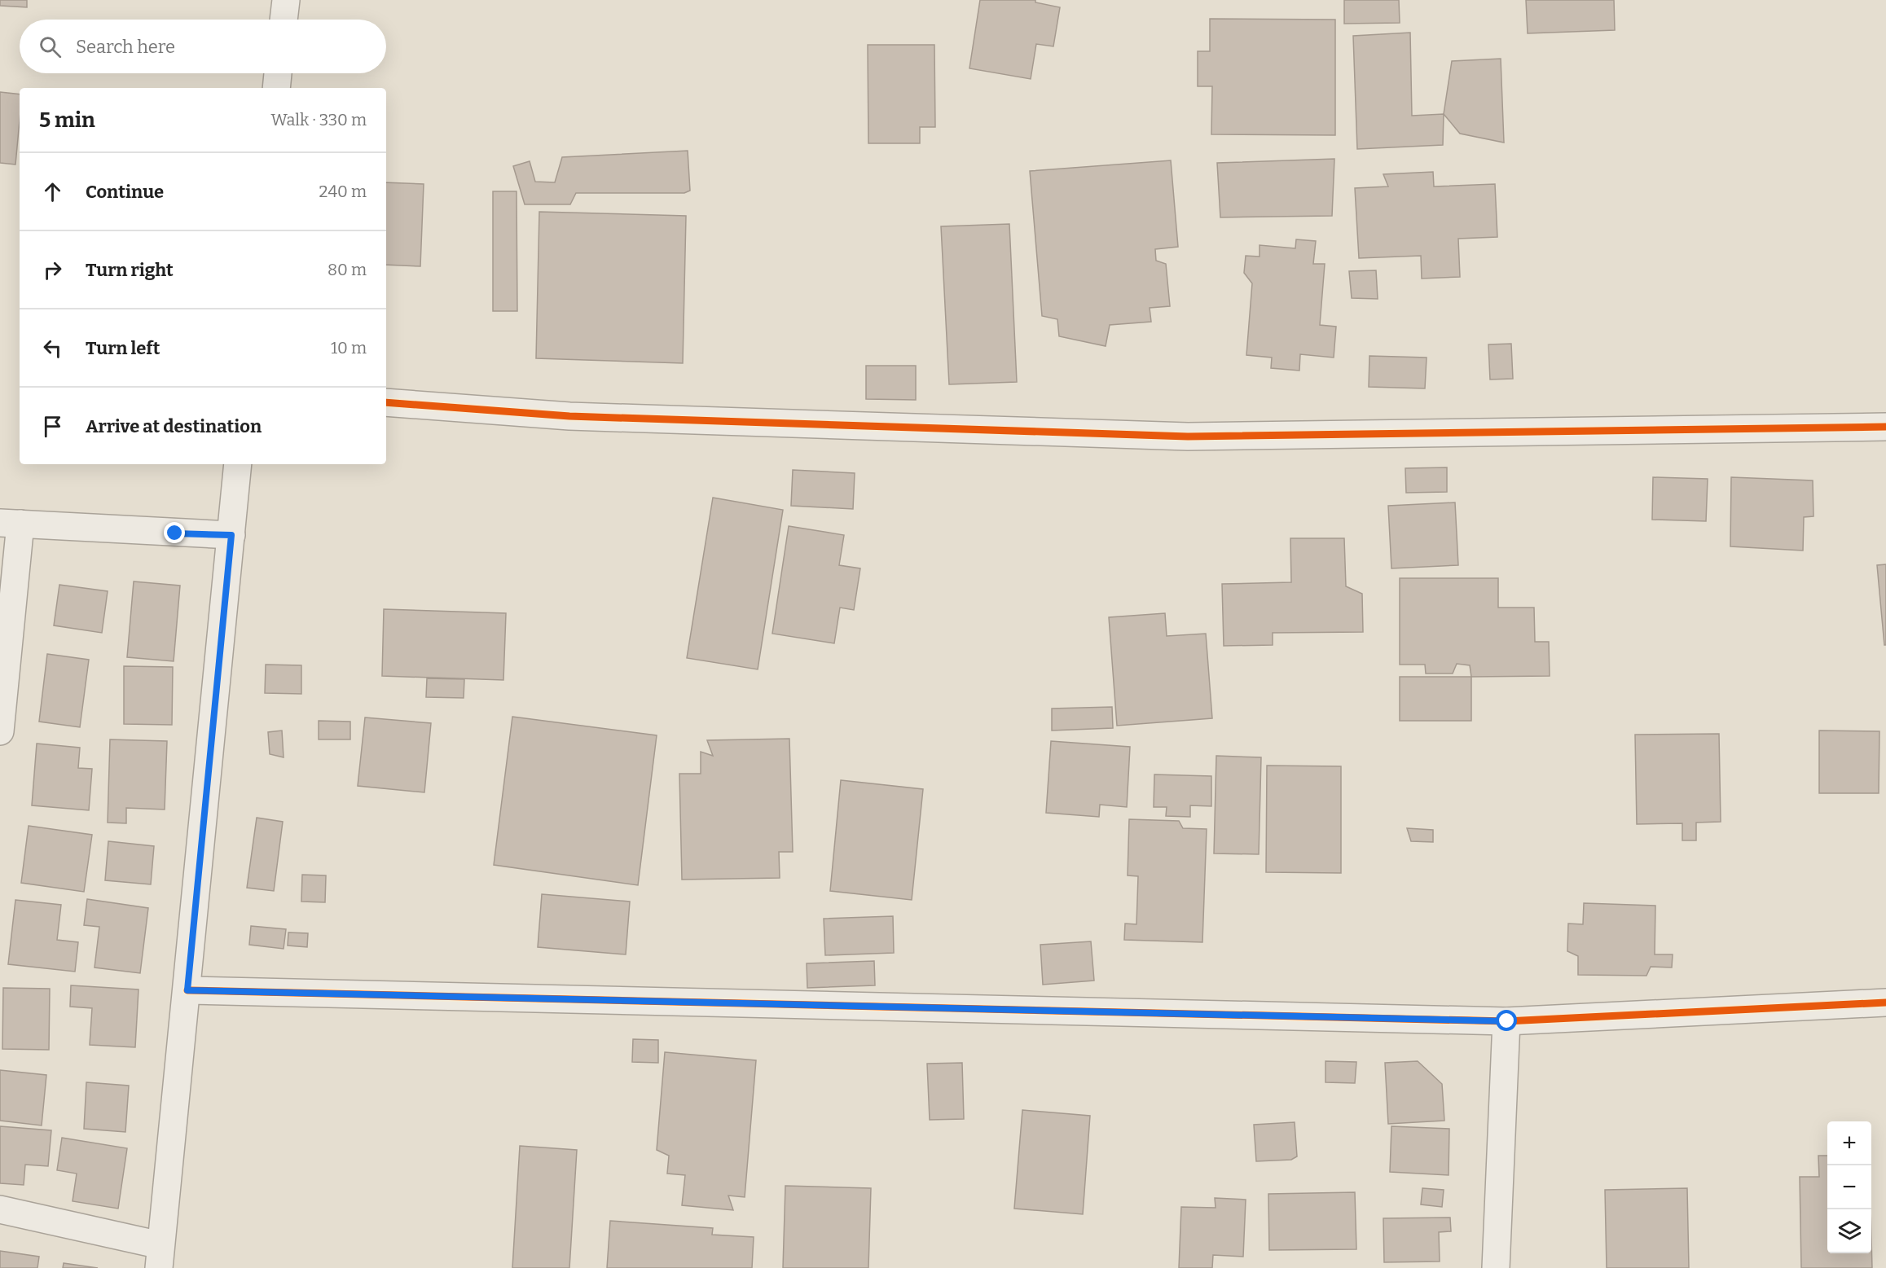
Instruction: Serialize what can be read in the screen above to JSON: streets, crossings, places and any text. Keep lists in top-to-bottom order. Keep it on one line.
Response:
{"page":{"search":"Search here","heading":["5 min","Walk · 330 m"],"list":[["Continue","240 m"],["Turn right","80 m"],["Turn left","10 m"],"Arrive at destination"],"map_buttons":["+","−"]}}
